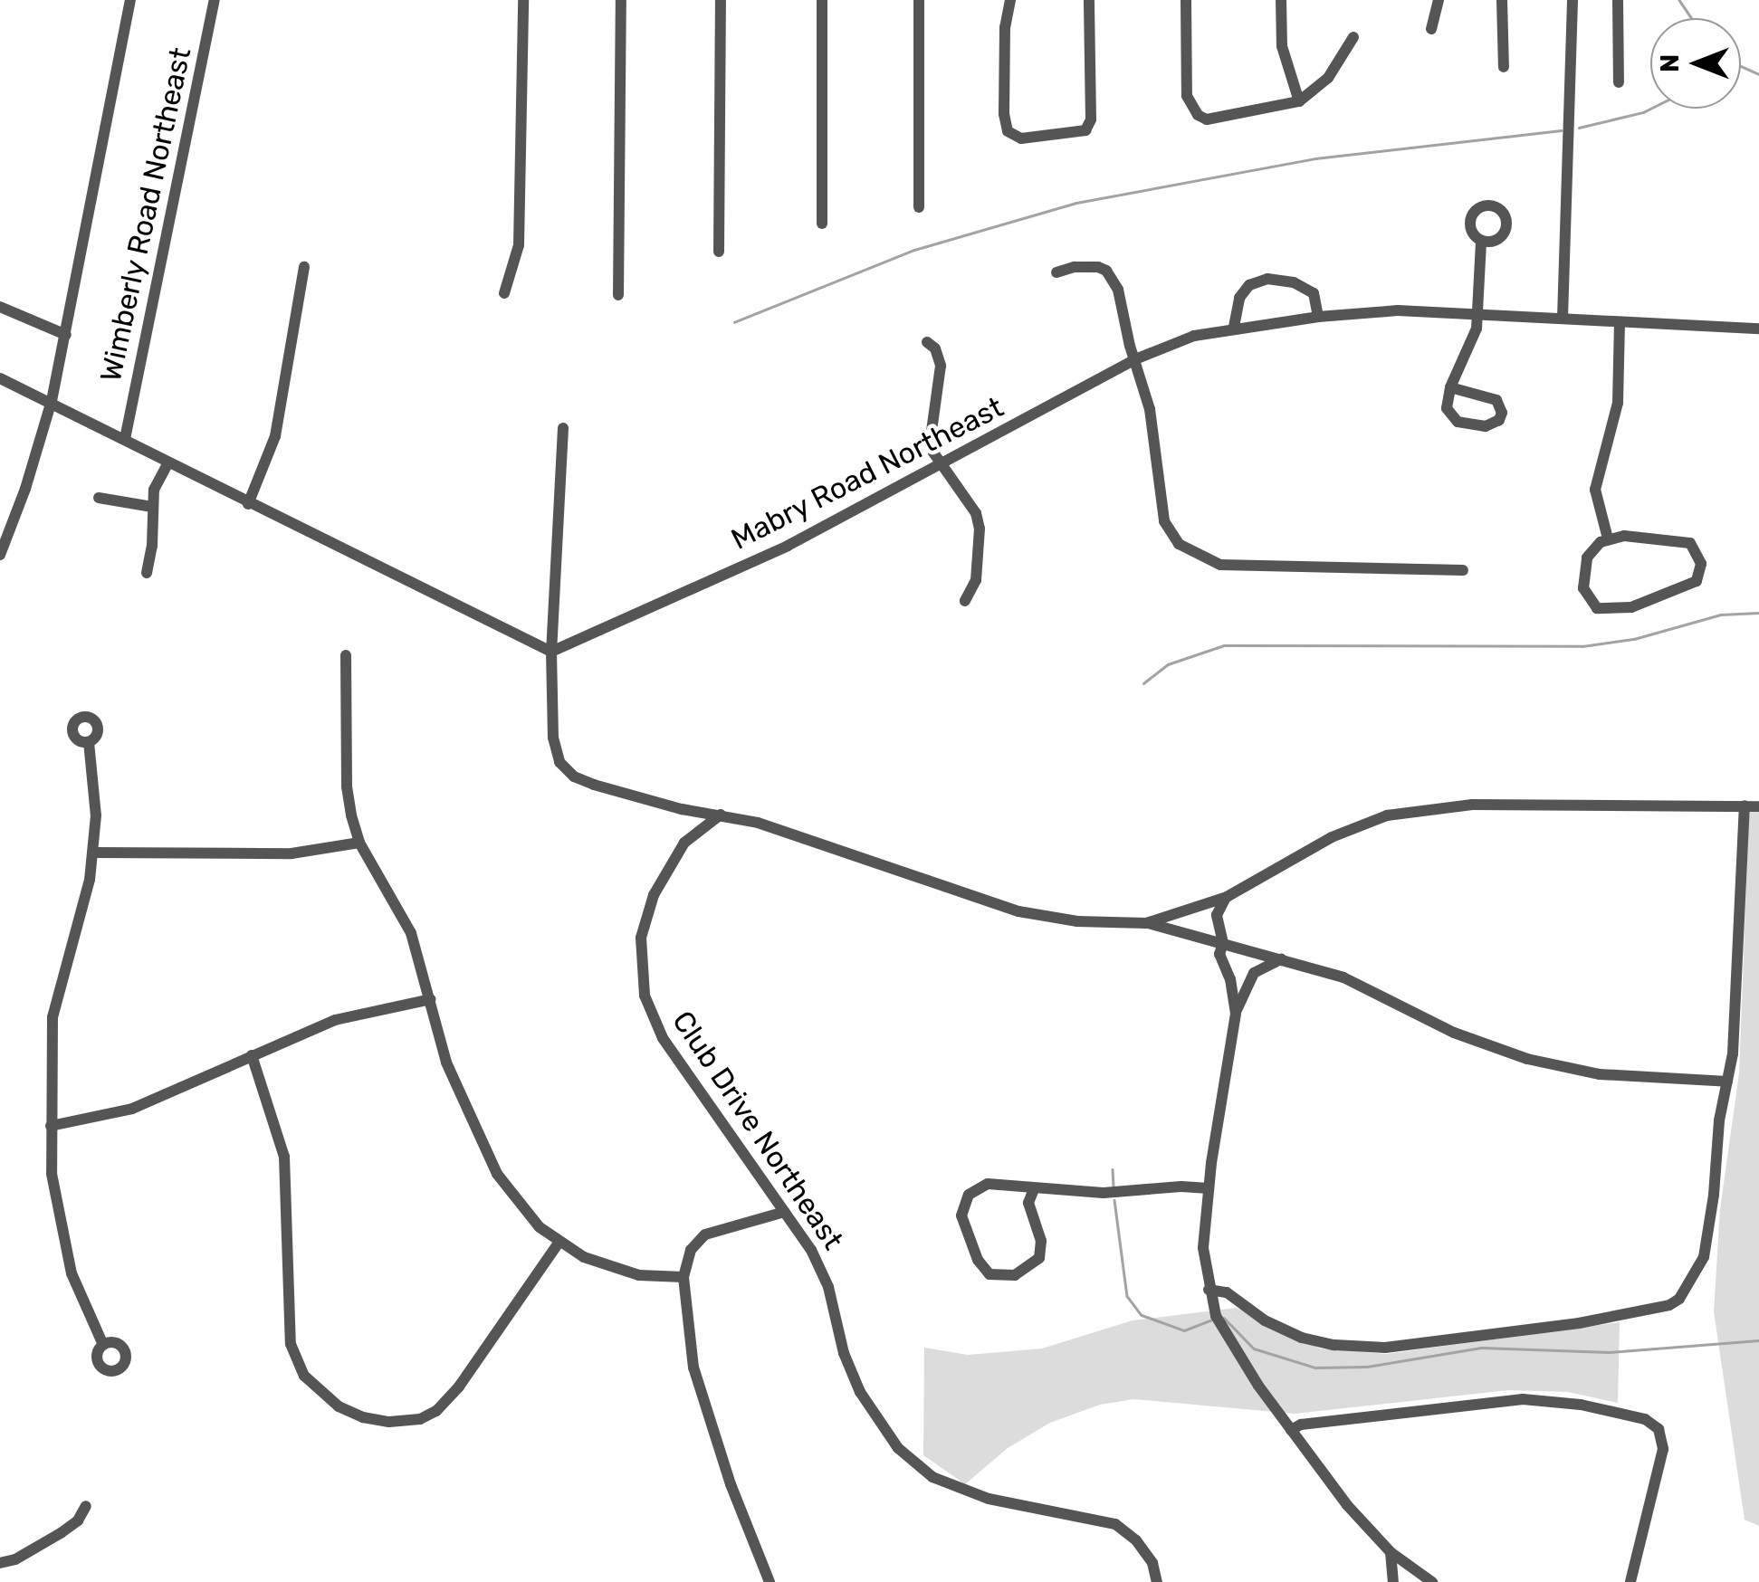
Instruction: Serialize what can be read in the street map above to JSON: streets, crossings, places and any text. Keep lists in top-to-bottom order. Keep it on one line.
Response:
{"streets":{"street":["Wimberly Road Northeast","Mabry Road Northeast","Club Drive Northeast"]},"north":"left"}
